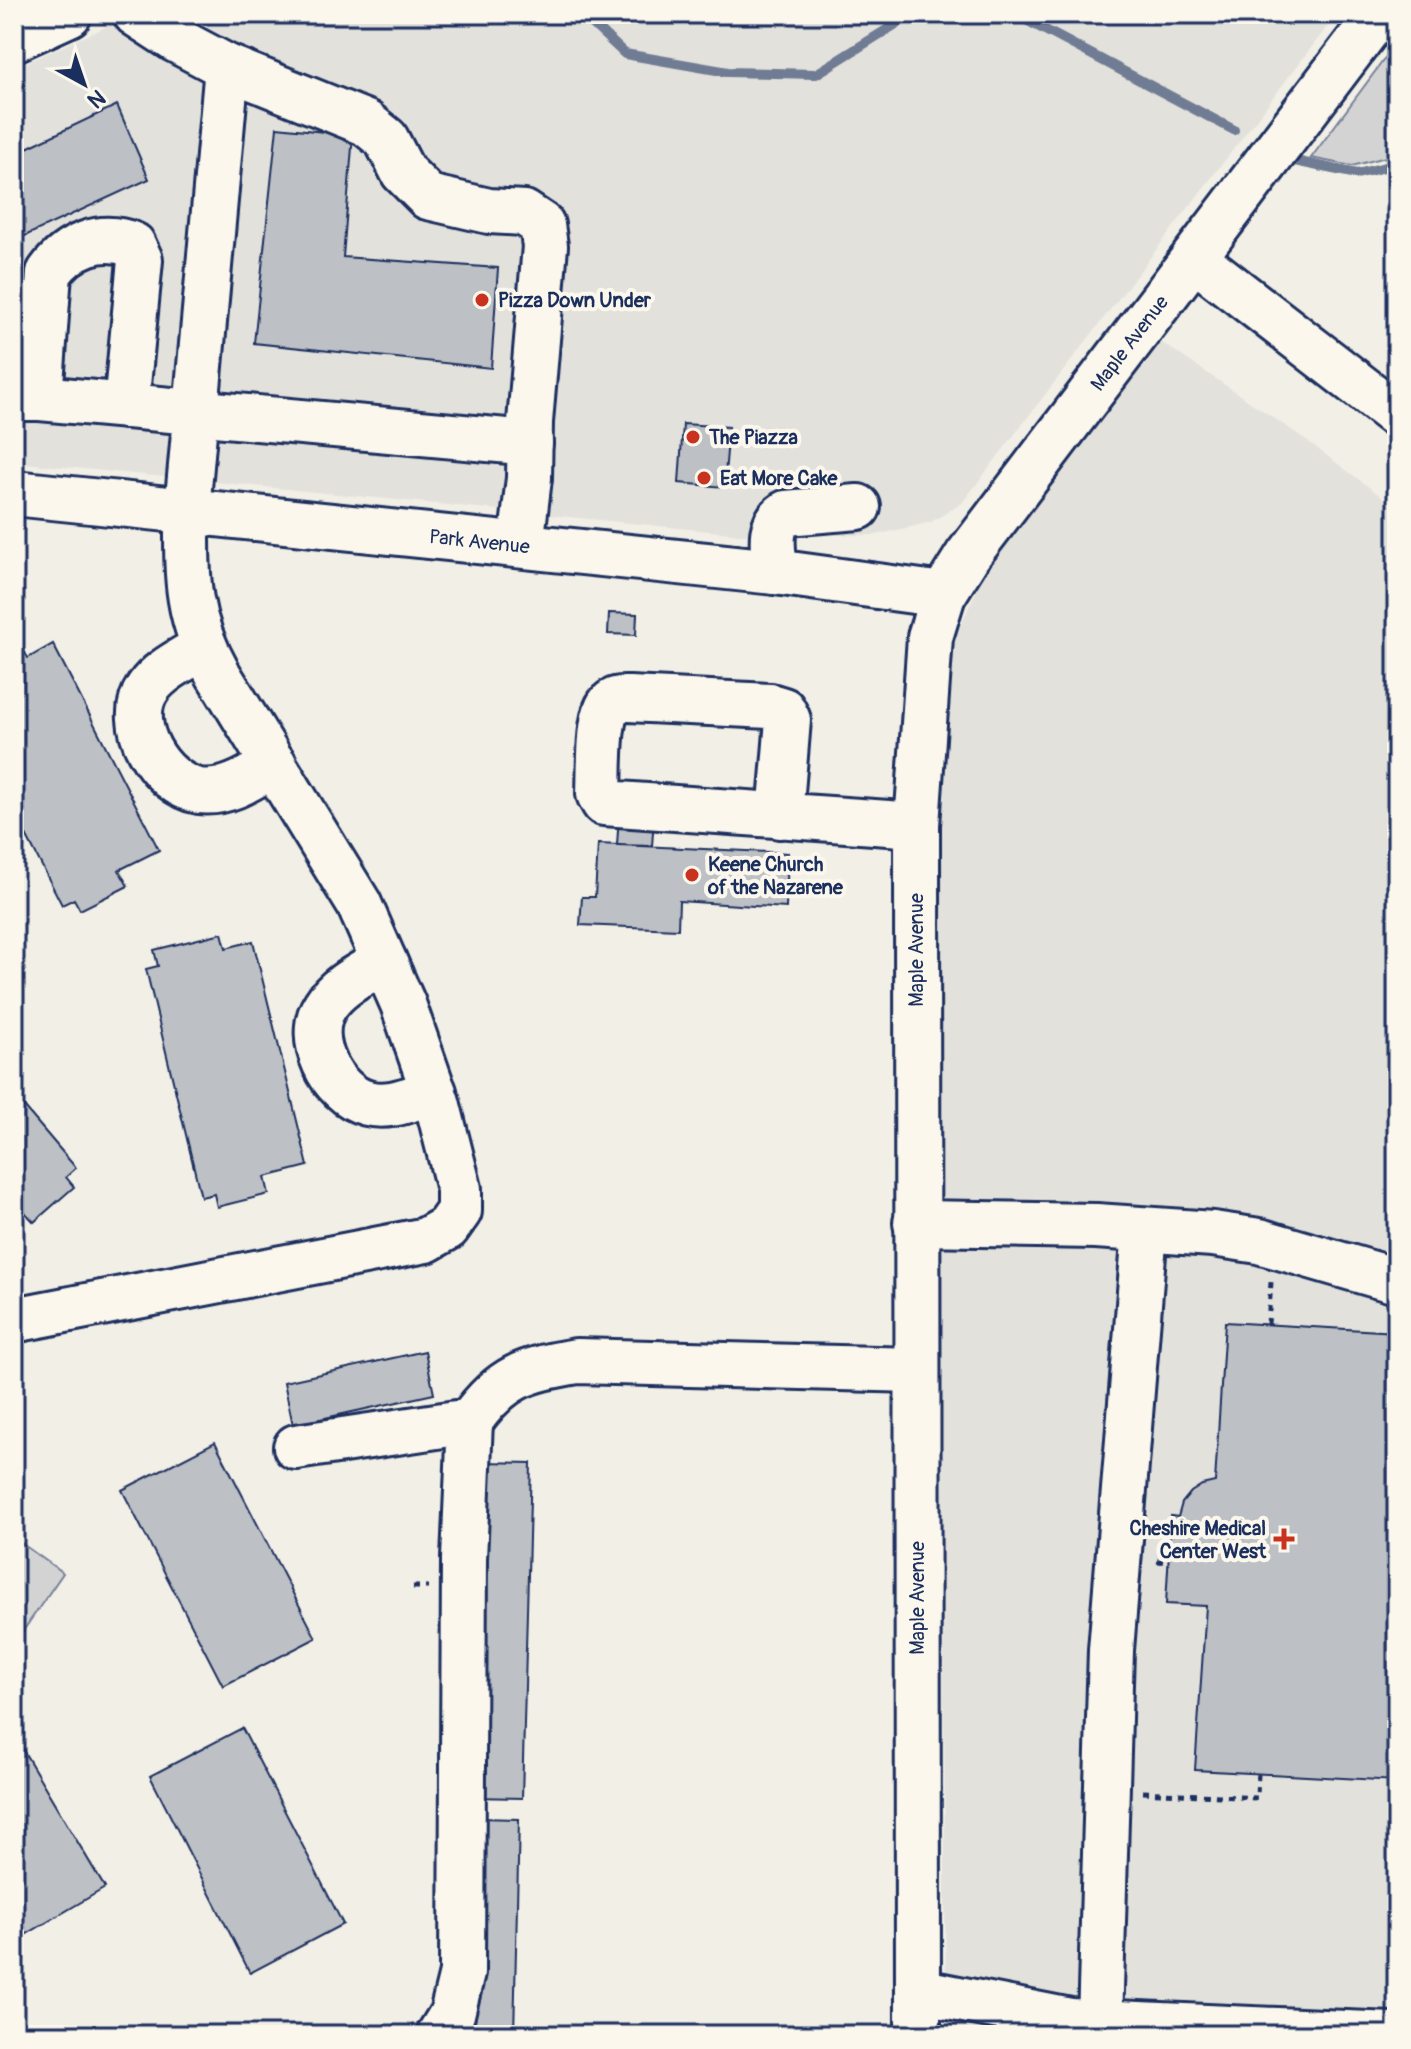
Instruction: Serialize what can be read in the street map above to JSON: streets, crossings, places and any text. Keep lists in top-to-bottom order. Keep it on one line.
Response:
{"streets":{"street":["Maple Avenue","Park Avenue"]},"crossings":[["Maple Avenue","Park Avenue"]],"places":{"other":["Pizza Down Under","The Piazza","Eat More Cake","Keene Church of the Nazarene"],"health":["Cheshire Medical Center West"]},"north":"bottom right"}
